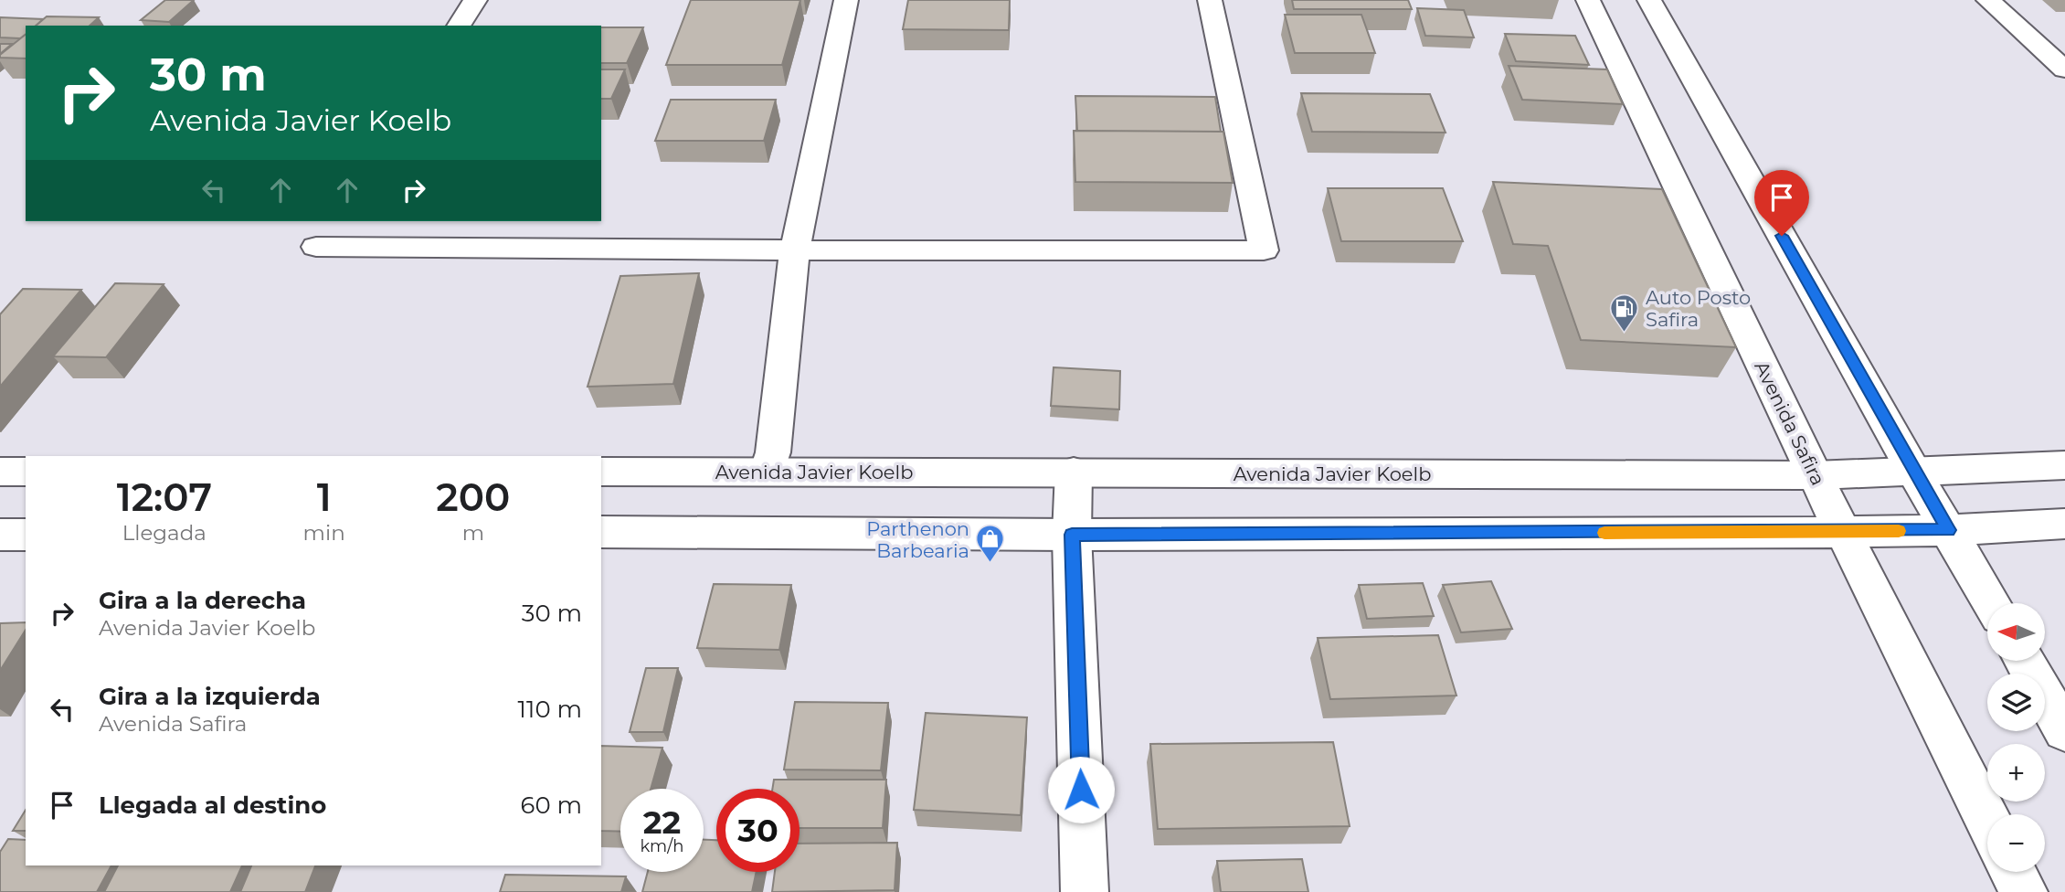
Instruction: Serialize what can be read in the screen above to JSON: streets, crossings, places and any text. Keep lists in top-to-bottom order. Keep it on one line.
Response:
{"streets":{"street":["Avenida Safira","Avenida Javier Koelb"]},"crossings":[["Avenida Safira","Avenida Javier Koelb"]],"places":{"fuel station":["Auto Posto Safira"],"shop":["Parthenon Barbearia"]},"north":"left","page":{"turn":["30 m","Avenida Javier Koelb"],"eta":["12:07","Llegada","1","min","200","m"],"list":[{"name":"Gira a la derecha","note":"Avenida Javier Koelb","value":"30 m"},{"name":"Gira a la izquierda","note":"Avenida Safira","value":"110 m"},{"name":"Llegada al destino","value":"60 m"}],"map_buttons":["+","−"],"speed":"22 km/h","limit":"30"}}
